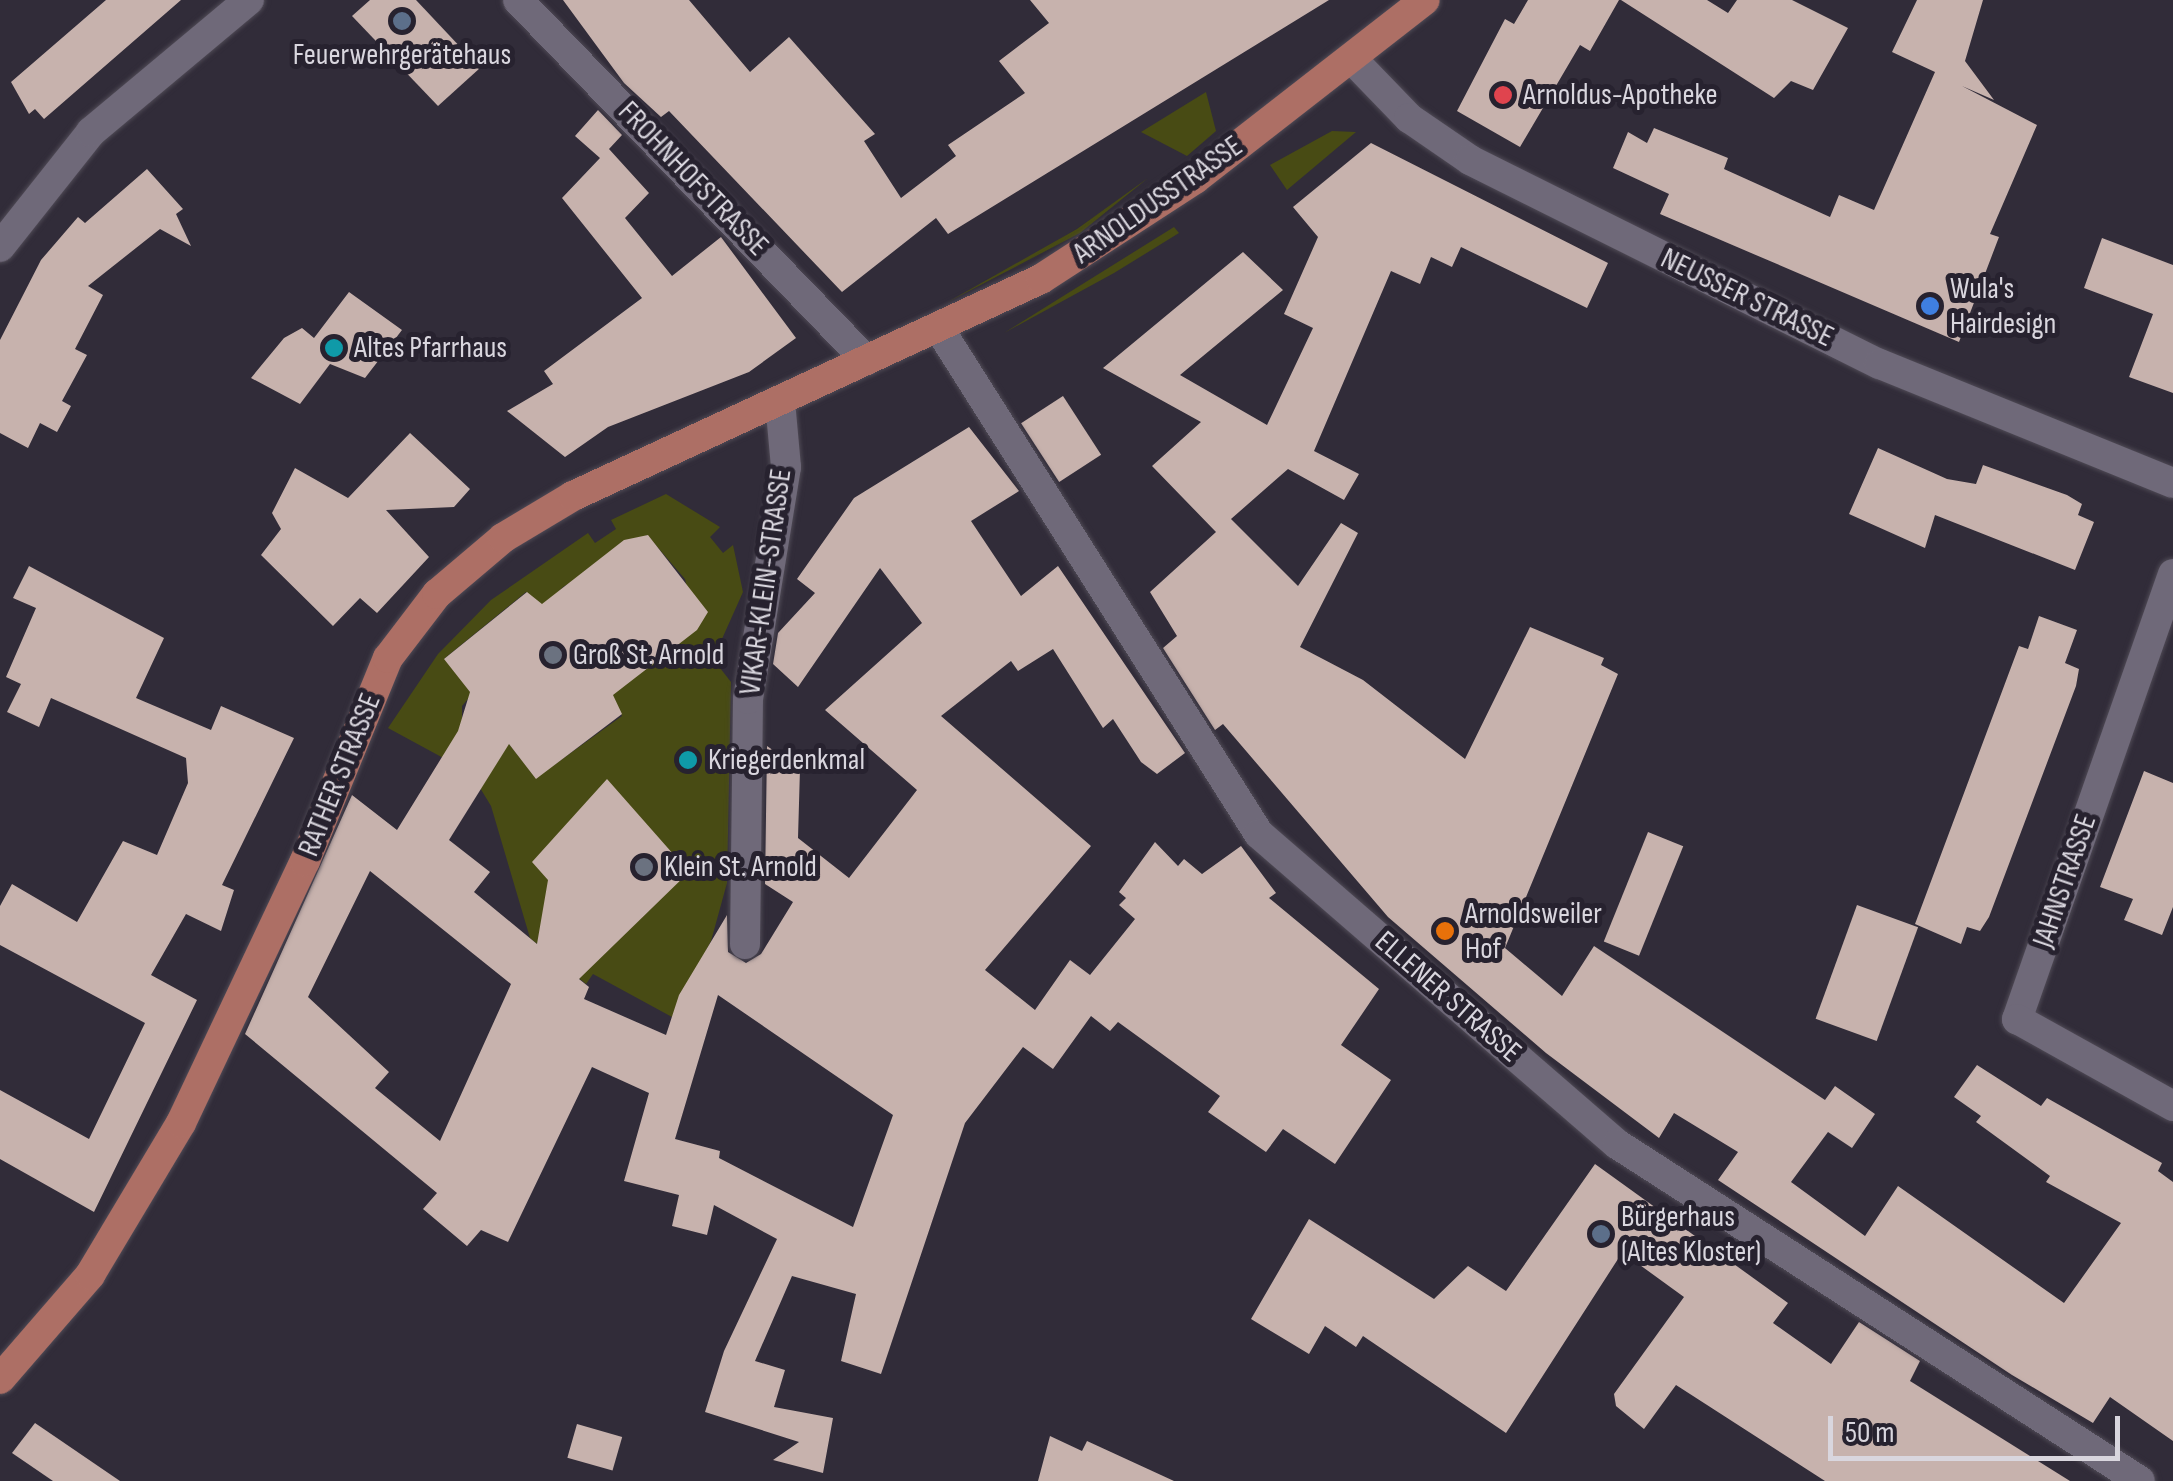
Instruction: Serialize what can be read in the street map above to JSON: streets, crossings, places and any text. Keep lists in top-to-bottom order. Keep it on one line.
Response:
{"streets":{"main road":["ARNOLDUSSTRASSE","RATHER STRASSE"],"street":["FROHNHOFSTRASSE","NEUSSER STRASSE","VIKAR-KLEIN-STRASSE","JAHNSTRASSE","ELLENER STRASSE"]},"crossings":[["FROHNHOFSTRASSE","ARNOLDUSSTRASSE"],["FROHNHOFSTRASSE","RATHER STRASSE"],["ARNOLDUSSTRASSE","NEUSSER STRASSE"],["ARNOLDUSSTRASSE","RATHER STRASSE"],["ARNOLDUSSTRASSE","ELLENER STRASSE"],["VIKAR-KLEIN-STRASSE","RATHER STRASSE"]],"places":["Feuerwehrgerätehaus","Arnoldus-Apotheke","Wula's Hairdesign","Altes Pfarrhaus","Groß St. Arnold","Kriegerdenkmal","Klein St. Arnold","Arnoldsweiler Hof","Bürgerhaus (Altes Kloster)"],"scale_bar":"50 m"}
